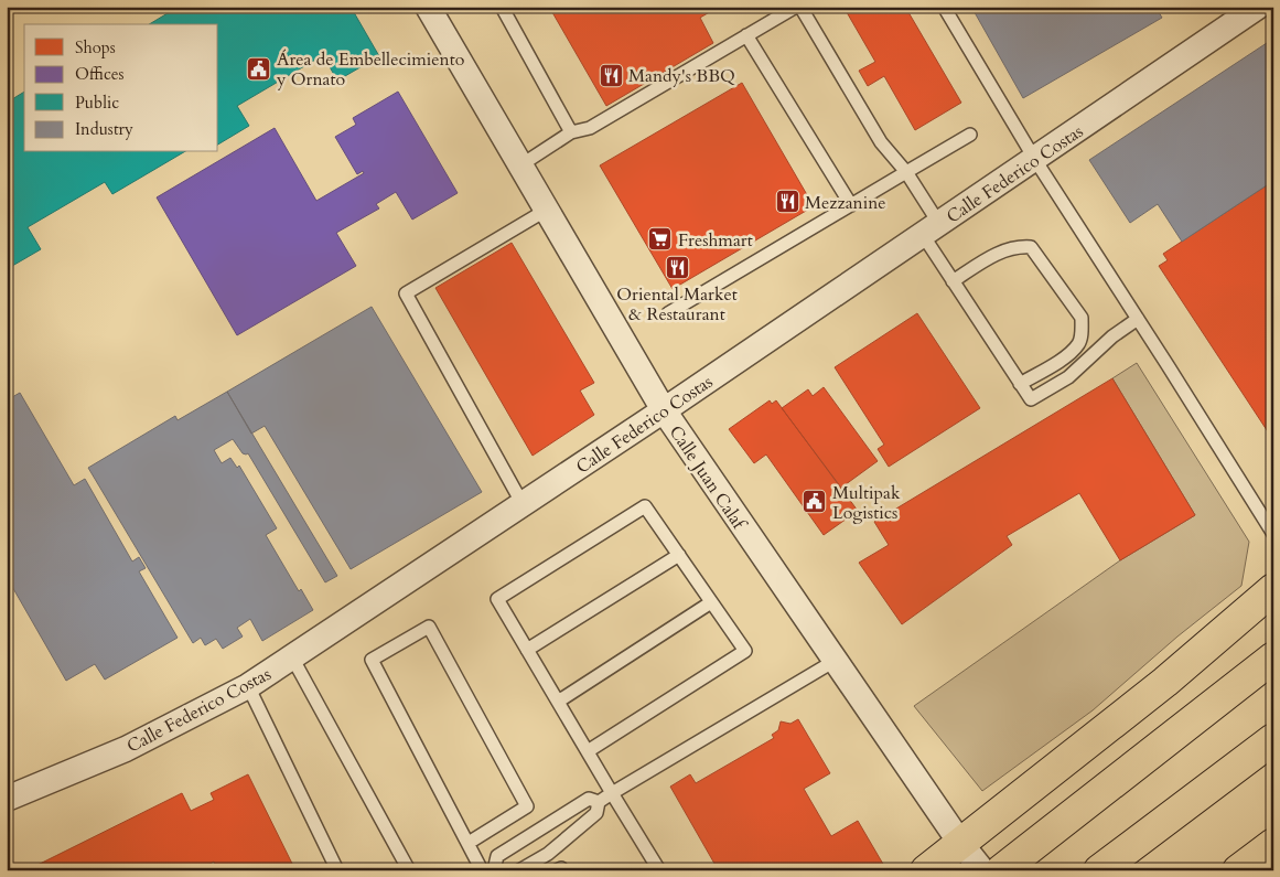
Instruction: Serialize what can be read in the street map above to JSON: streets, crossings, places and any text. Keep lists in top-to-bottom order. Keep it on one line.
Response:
{"streets":{"street":["Calle Federico Costas","Calle Juan Calaf"]},"crossings":[["Calle Federico Costas","Calle Juan Calaf"]],"places":{"public building":["Área de Embellecimiento y Ornato","Multipak Logistics"],"restaurant":["Mandy's BBQ","Mezzanine","Oriental Market & Restaurant"],"supermarket":["Freshmart"]},"legend":["Shops","Offices","Public","Industry"]}
